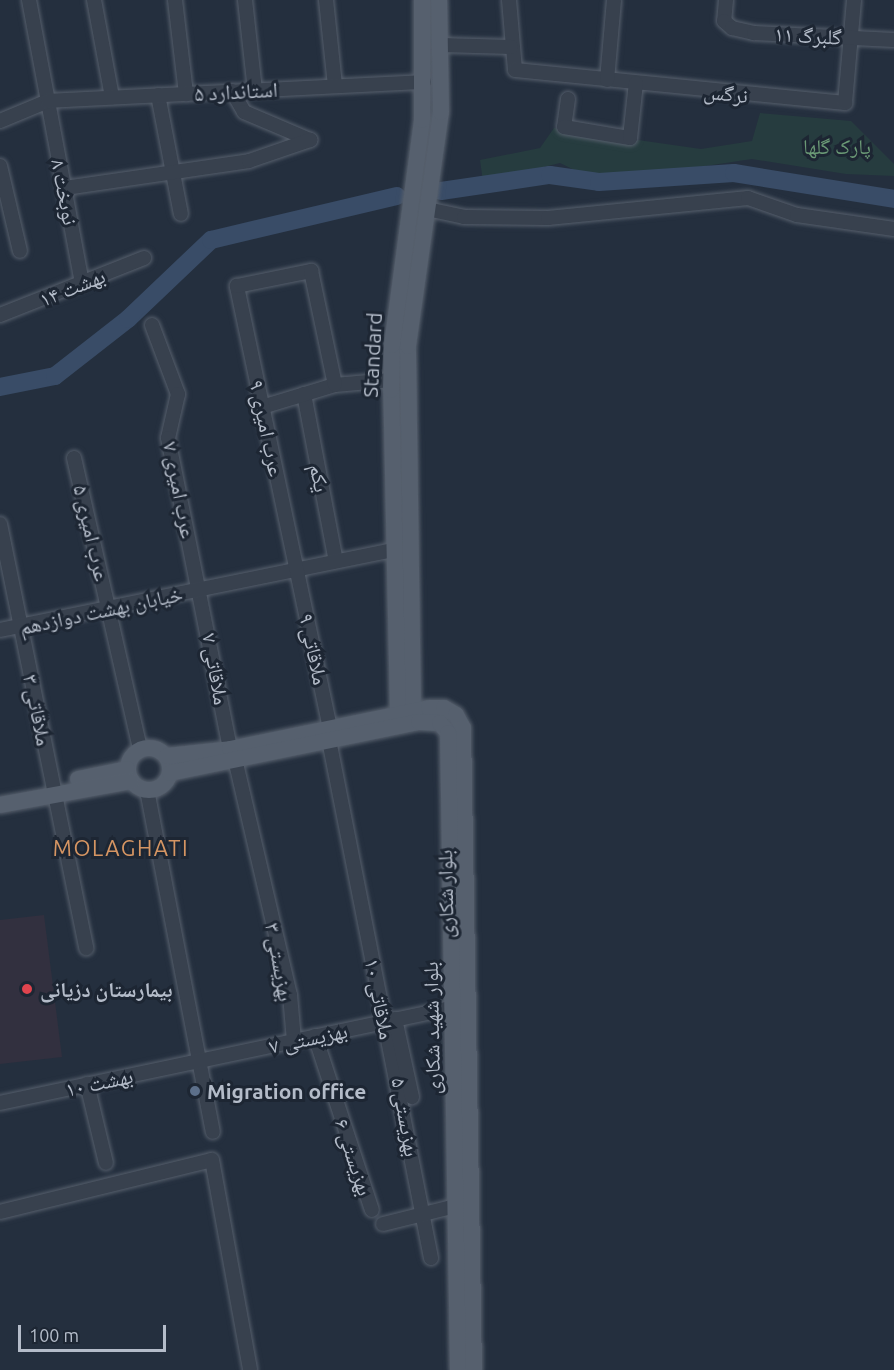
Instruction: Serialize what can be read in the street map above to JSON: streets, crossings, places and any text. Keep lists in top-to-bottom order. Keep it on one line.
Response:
{"streets":{"main road":["Standard","بلوار شکاری","بلوار شهید شکاری"],"street":["گلبرگ ۱۱","۵ استاندارد","نرگس","۸ نوبخت","بهشت ۱۴","۹ عرب امیری","یکم","۷ عرب امیری","۵ عرب امیری","خیابان بهشت دوازدهم","ملاقاتی ۹","۷ ملاقاتی","ملاقاتی ۳","۳ بهزیستی","۱۰ ملاقاتی","۷ بهزیستی","بهشت ۱۰","۵ بهزیستی","بهزیستی ۶"]},"crossings":[["گلبرگ ۱۱","نرگس"],["۵ استاندارد","۸ نوبخت"],["۵ استاندارد","Standard"],["۸ نوبخت","بهشت ۱۴"],["Standard","خیابان بهشت دوازدهم"],["Standard","بلوار شکاری"],["Standard","بلوار شهید شکاری"],["۹ عرب امیری","خیابان بهشت دوازدهم"],["۹ عرب امیری","ملاقاتی ۹"],["یکم","خیابان بهشت دوازدهم"],["۷ عرب امیری","خیابان بهشت دوازدهم"],["۷ عرب امیری","۷ ملاقاتی"],["۵ عرب امیری","خیابان بهشت دوازدهم"],["۵ عرب امیری","بلوار شکاری"],["خیابان بهشت دوازدهم","ملاقاتی ۹"],["خیابان بهشت دوازدهم","۷ ملاقاتی"],["خیابان بهشت دوازدهم","ملاقاتی ۳"],["ملاقاتی ۹","بلوار شکاری"],["ملاقاتی ۹","۱۰ ملاقاتی"],["۷ ملاقاتی","بلوار شکاری"],["۷ ملاقاتی","۳ بهزیستی"],["بلوار شکاری","۱۰ ملاقاتی"],["بلوار شکاری","بلوار شهید شکاری"],["۳ بهزیستی","۷ بهزیستی"],["۱۰ ملاقاتی","۵ بهزیستی"],["بلوار شهید شکاری","۷ بهزیستی"],["۷ بهزیستی","بهشت ۱۰"],["۷ بهزیستی","۵ بهزیستی"],["۷ بهزیستی","بهزیستی ۶"]],"districts":["MOLAGHATI"],"parks":["پارک گلها"],"places":["بیمارستان دزیانی","Migration office"],"scale_bar":"100 m"}
